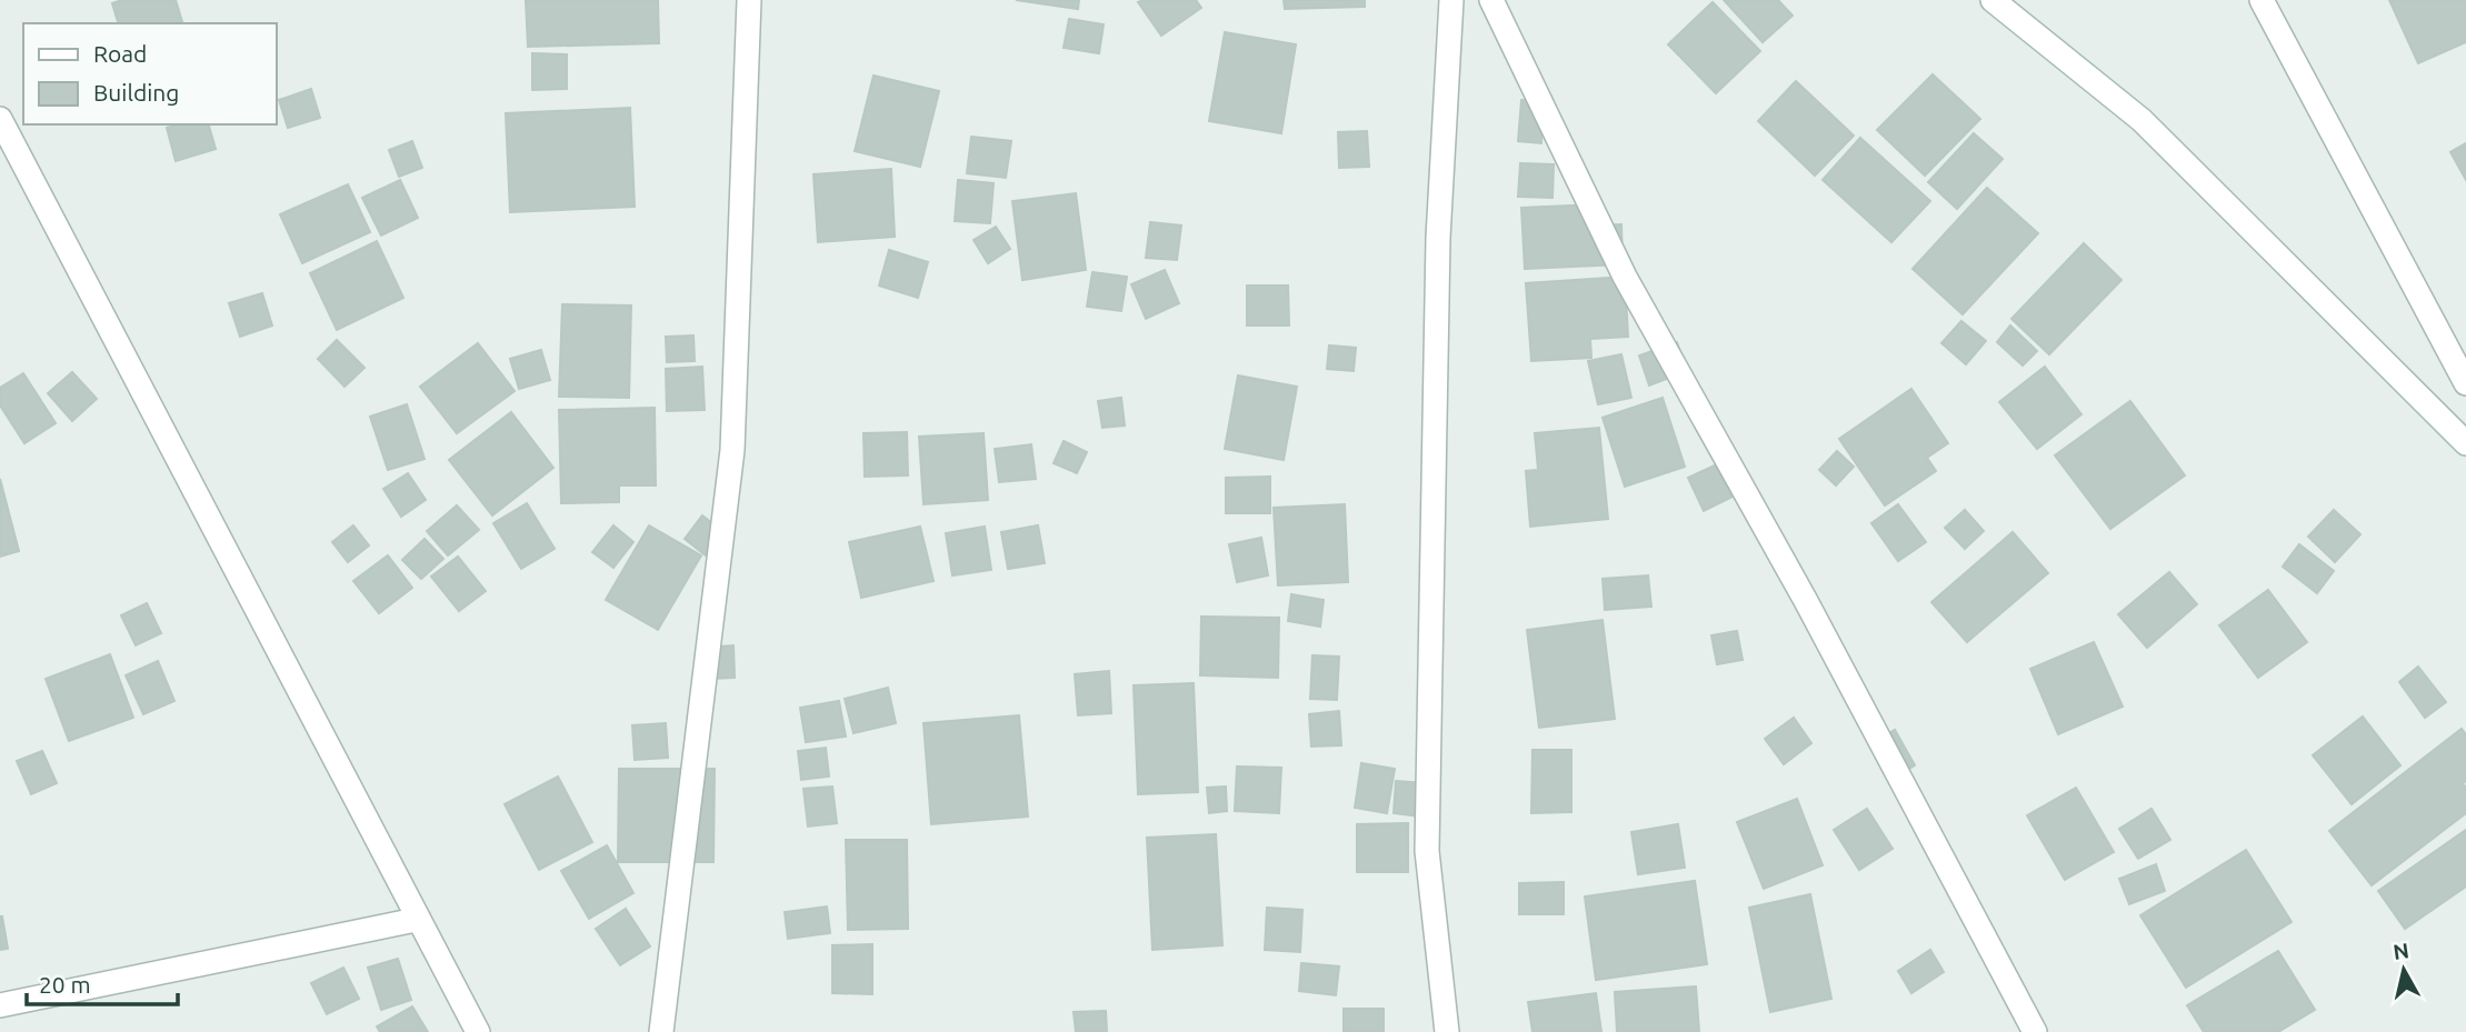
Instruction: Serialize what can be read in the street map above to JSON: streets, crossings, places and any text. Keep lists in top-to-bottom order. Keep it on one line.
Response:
{"legend":["Road","Building"],"scale_bar":"20 m","north":"top"}
